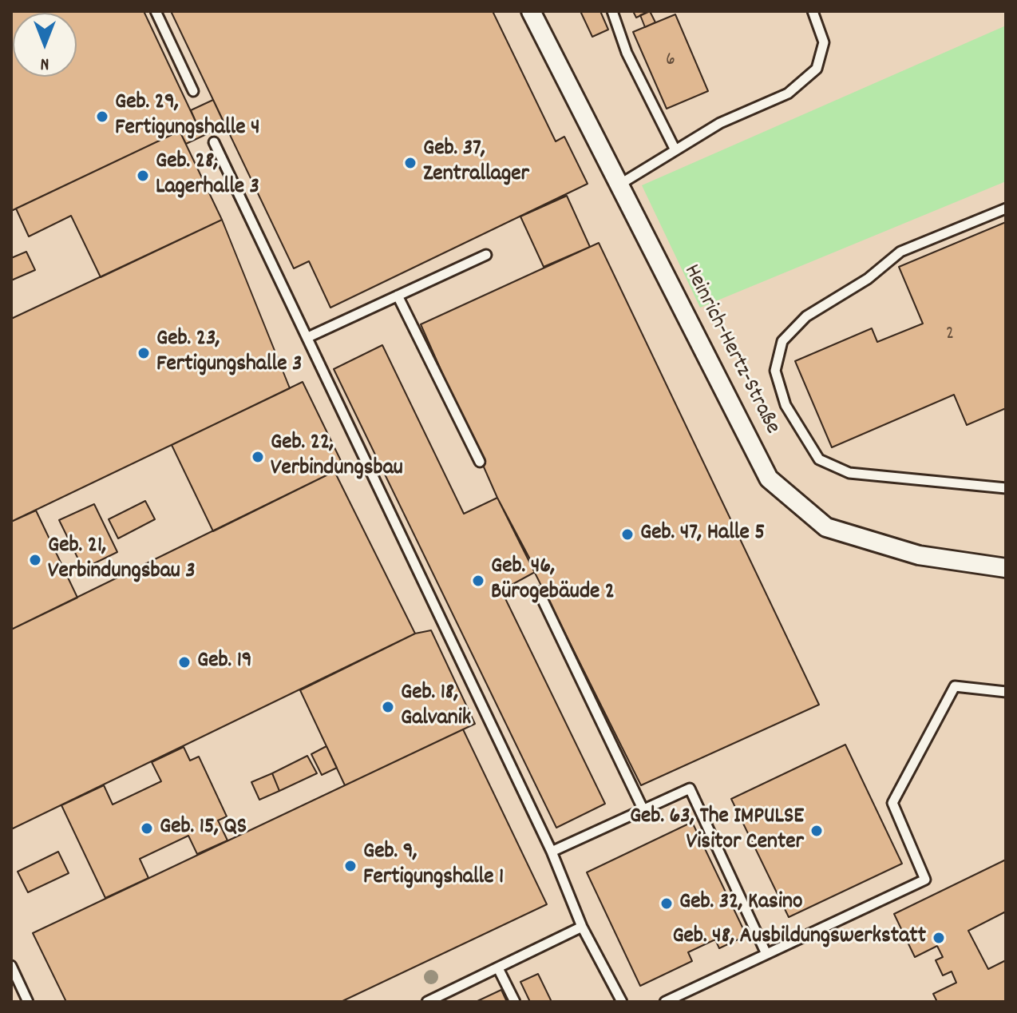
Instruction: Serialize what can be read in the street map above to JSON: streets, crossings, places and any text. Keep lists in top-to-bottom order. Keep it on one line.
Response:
{"streets":{"street":["Heinrich-Hertz-Straße"]},"places":["Geb. 29, Fertigungshalle 4","Geb. 37, Zentrallager","Geb. 28, Lagerhalle 3","Geb. 23, Fertigungshalle 3","Geb. 22, Verbindungsbau","Geb. 47, Halle 5","Geb. 21, Verbindungsbau 3","Geb. 46, Bürogebäude 2","Geb. 19","Geb. 18, Galvanik","Geb. 15, QS","Geb. 63, The IMPULSE Visitor Center","Geb. 9, Fertigungshalle 1","Geb. 32, Kasino","Geb. 48, Ausbildungswerkstatt"],"house_numbers":["6","2"],"north":"bottom"}
